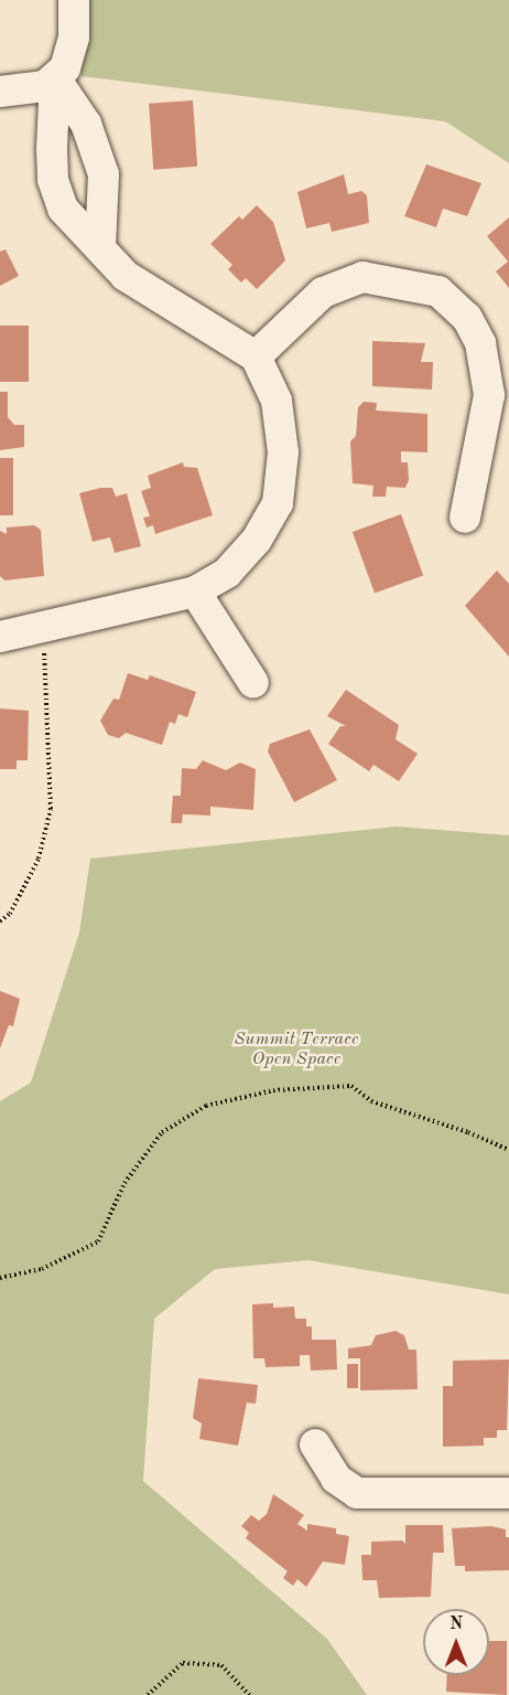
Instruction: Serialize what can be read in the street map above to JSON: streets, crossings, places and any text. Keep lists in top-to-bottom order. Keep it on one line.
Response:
{"parks":["Summit Terrace Open Space"],"north":"top"}
